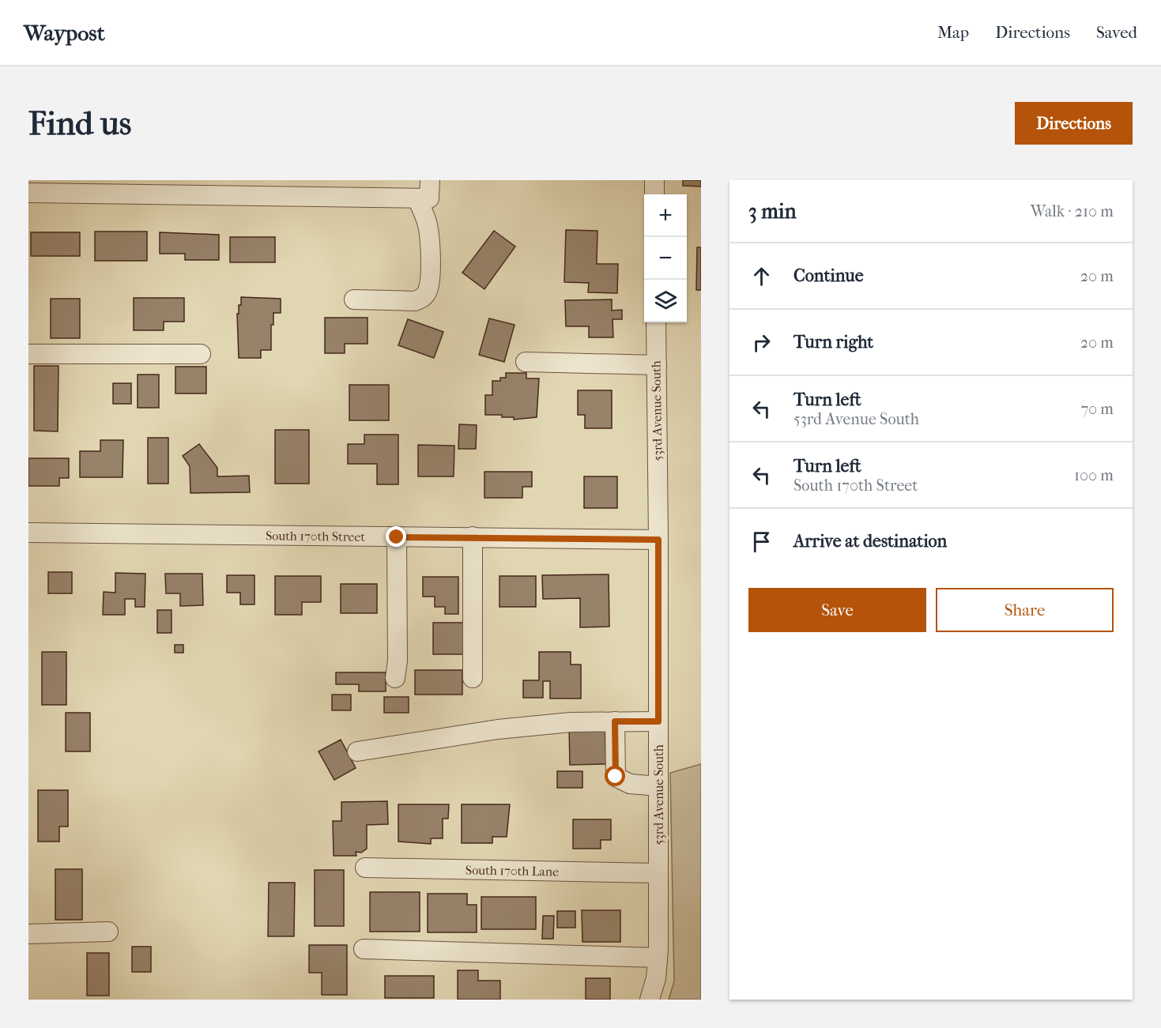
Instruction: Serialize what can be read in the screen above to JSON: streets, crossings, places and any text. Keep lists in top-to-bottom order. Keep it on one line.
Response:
{"streets":{"street":["53rd Avenue South","South 170th Street","South 170th Lane"]},"crossings":[["53rd Avenue South","South 170th Street"],["53rd Avenue South","South 170th Lane"]],"page":{"header":"Waypost","nav":["Map","Directions","Saved"],"buttons":["Directions",["Save","Share"]],"title":"Find us","heading":["3 min","Walk · 210 m"],"map_buttons":["+","−"],"list":[["Continue","20 m"],["Turn right","20 m"],["Turn left","53rd Avenue South","70 m"],["Turn left","South 170th Street","100 m"],"Arrive at destination"]}}
